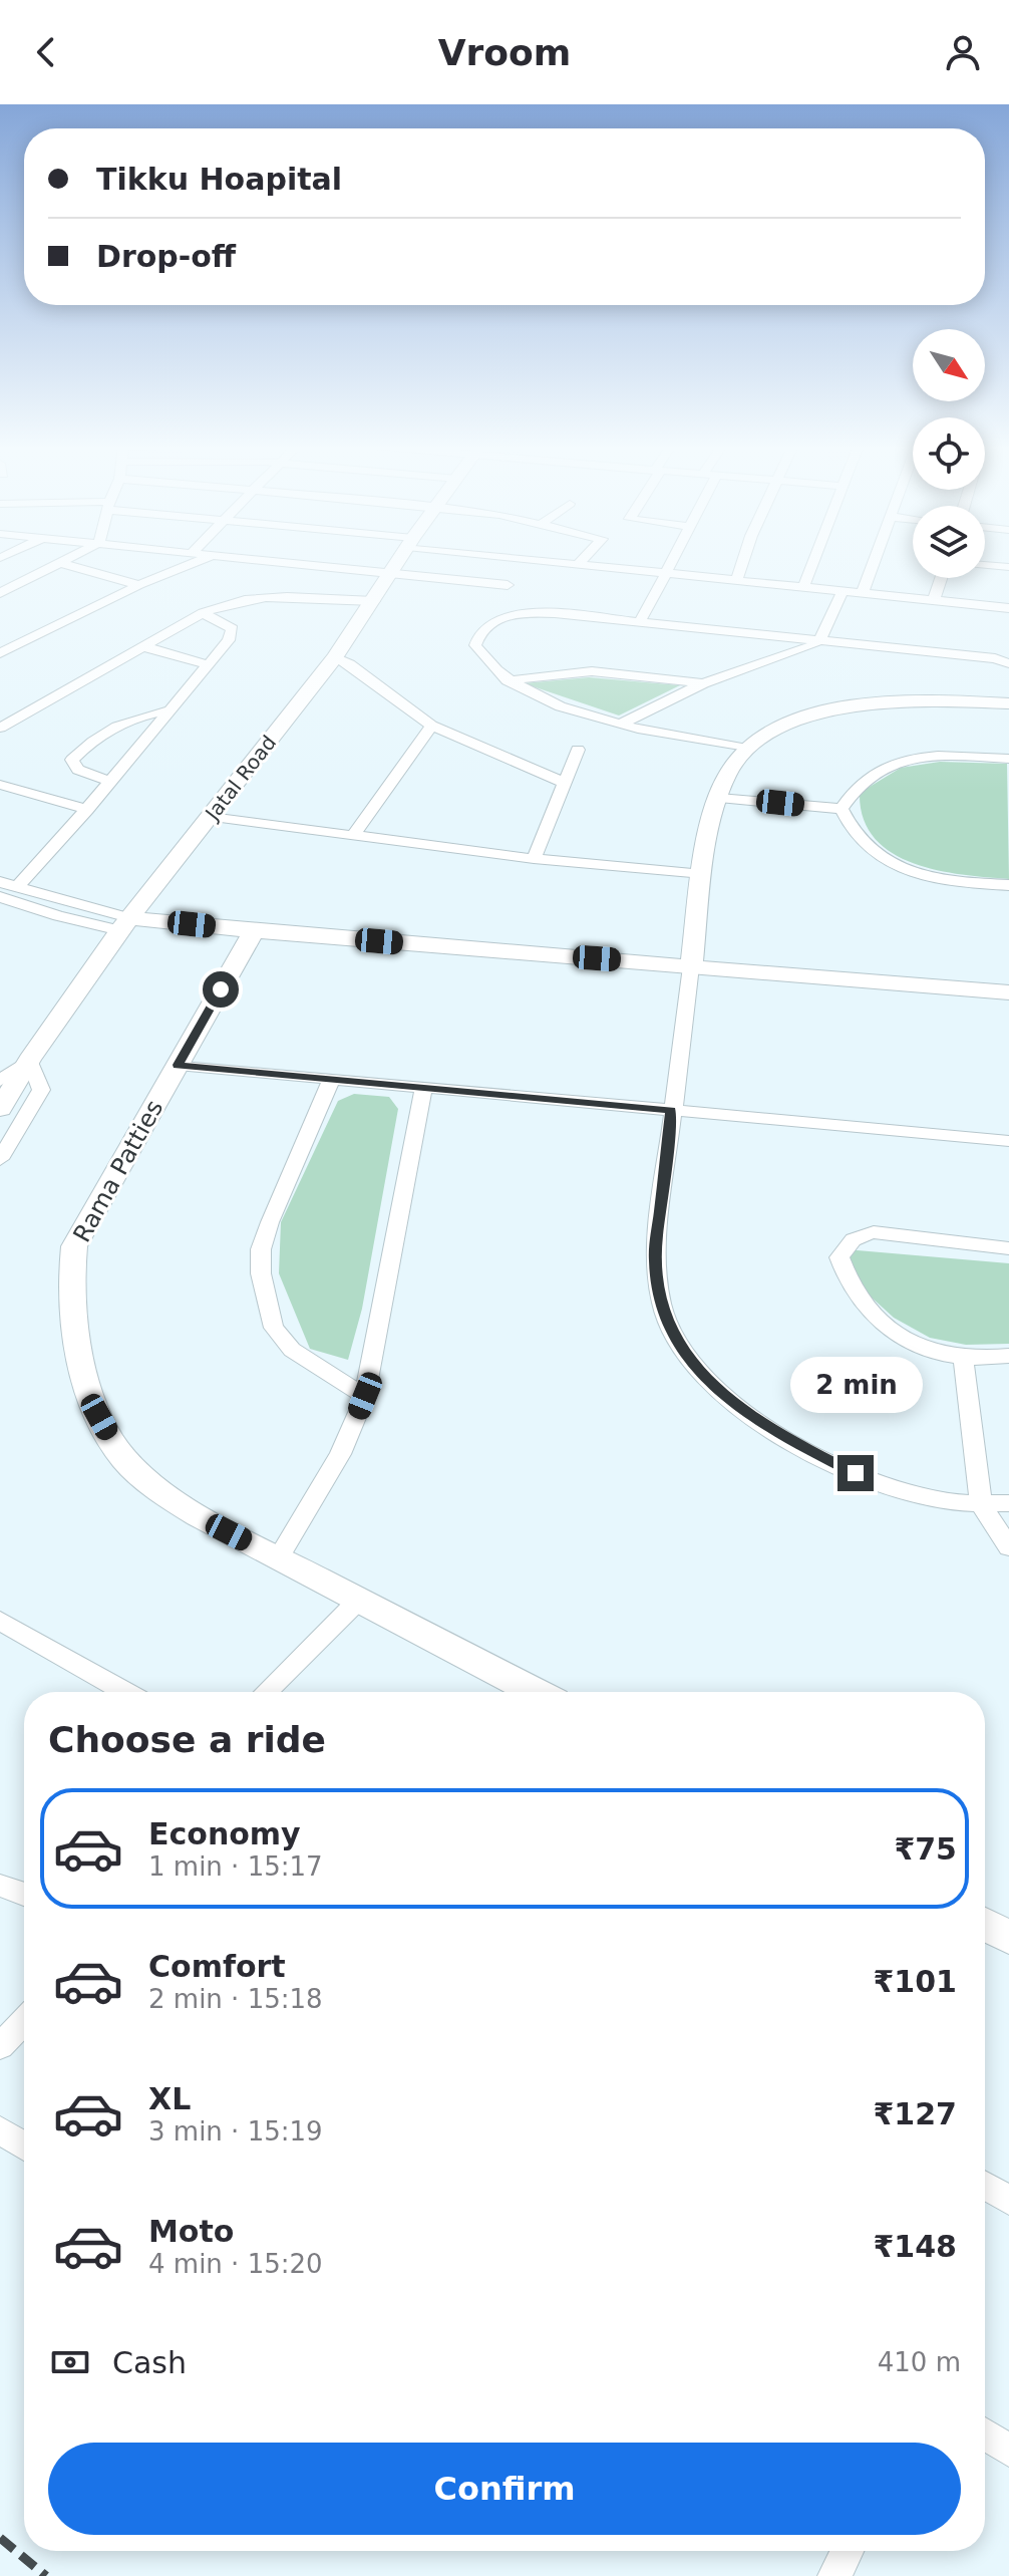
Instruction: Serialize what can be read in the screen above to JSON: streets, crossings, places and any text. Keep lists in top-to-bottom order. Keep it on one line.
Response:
{"streets":{"street":["Jatal Road","Rama Patties"]},"north":"bottom right","page":{"header":"Vroom","banner":["Tikku Hoapital","Drop-off"],"bubble":"2 min","heading":"Choose a ride","list":[{"name":"Economy","note":"1 min · 15:17","value":"₹75"},{"name":"Comfort","note":"2 min · 15:18","value":"₹101"},{"name":"XL","note":"3 min · 15:19","value":"₹127"},{"name":"Moto","note":"4 min · 15:20","value":"₹148"}],"pay":["Cash","410 m"],"buttons":"Confirm"}}
